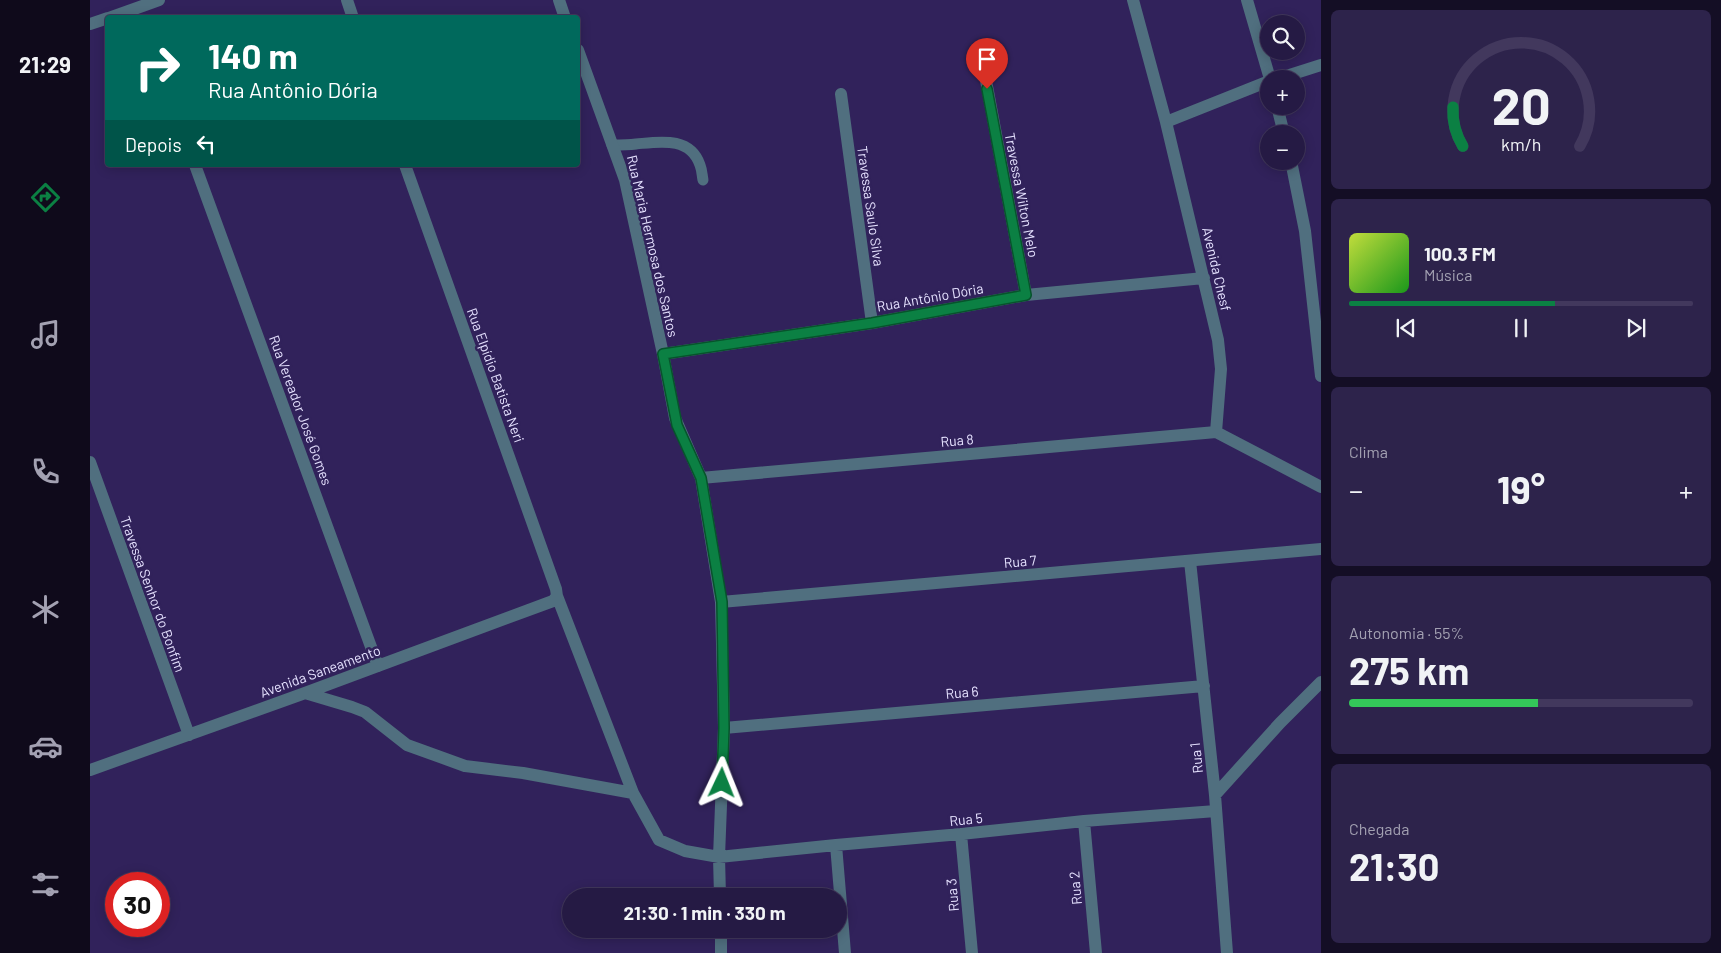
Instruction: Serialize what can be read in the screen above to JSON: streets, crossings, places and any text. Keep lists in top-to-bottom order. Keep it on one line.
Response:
{"streets":{"street":["Travessa Wilton Melo","Travessa Saulo Silva","Rua Maria Hermosa dos Santos","Avenida Chesf","Rua Antônio Dória","Rua Elpídio Batista Neri","Rua Vereador José Gomes","Rua 8","Rua 7","Travessa Senhor do Bonfim","Avenida Saneamento","Rua 6","Rua 1","Rua 5","Rua 2","Rua 3"]},"crossings":[["Travessa Wilton Melo","Rua Antônio Dória"],["Travessa Saulo Silva","Rua Antônio Dória"],["Rua Maria Hermosa dos Santos","Rua Antônio Dória"],["Rua Maria Hermosa dos Santos","Rua 8"],["Rua Maria Hermosa dos Santos","Rua 7"],["Rua Maria Hermosa dos Santos","Rua 6"],["Rua Maria Hermosa dos Santos","Rua 5"],["Avenida Chesf","Rua Antônio Dória"],["Avenida Chesf","Rua 8"],["Rua Elpídio Batista Neri","Avenida Saneamento"],["Rua Elpídio Batista Neri","Rua 5"],["Rua Vereador José Gomes","Avenida Saneamento"],["Rua 7","Rua 1"],["Travessa Senhor do Bonfim","Avenida Saneamento"],["Rua 6","Rua 1"],["Rua 1","Rua 5"],["Rua 5","Rua 2"],["Rua 5","Rua 3"]],"page":{"tabs":"21:29","map_buttons":["+","−"],"turn":["140 m","Rua Antônio Dória"],"then":"Depois","song":["100.3 FM","Música"],"tile":["Clima",["Autonomia · 55%","275 km"],["Chegada","21:30"]],"heat":["−","19°","+"],"limit":"30","trip":"21:30 · 1 min · 330 m","gauge":["20","km/h"]}}
